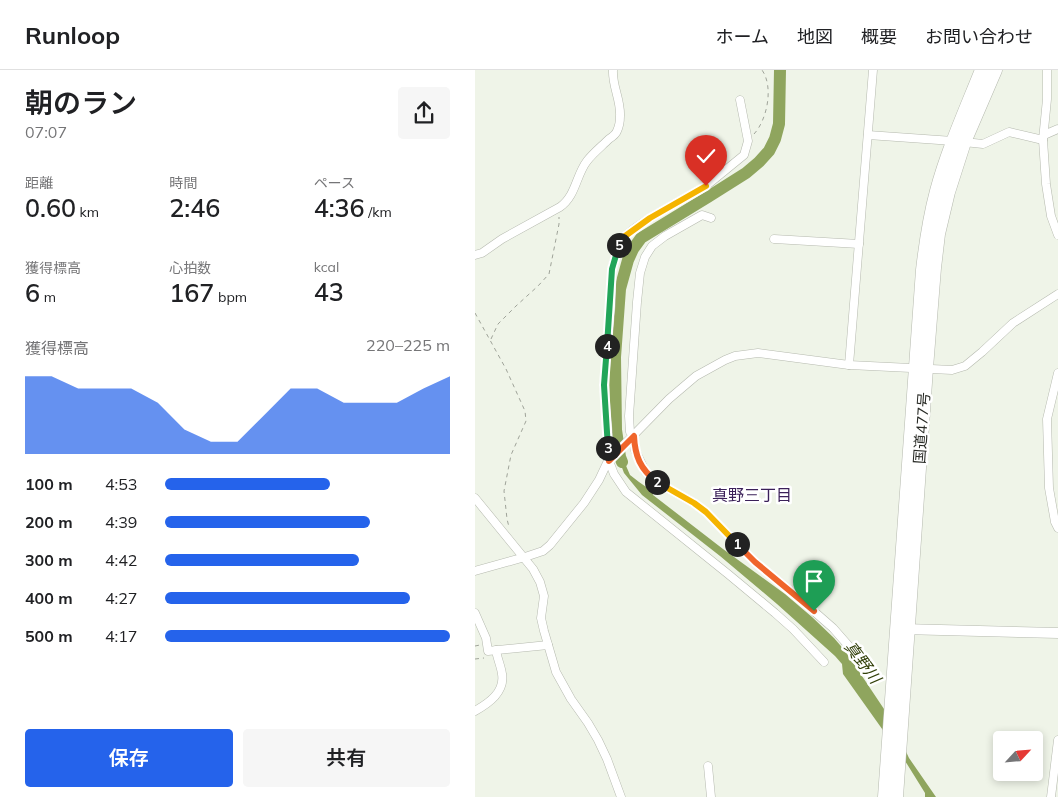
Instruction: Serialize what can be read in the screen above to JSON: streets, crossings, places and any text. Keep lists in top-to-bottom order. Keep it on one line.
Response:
{"streets":{"highway":["国道477号"]},"districts":["真野三丁目"],"water":["真野川"],"north":"top right","page":{"header":"Runloop","nav":["ホーム","地図","概要","お問い合わせ"],"heading":["朝のラン","07:07"],"stats":[["距離","0.60 km"],["時間","2:46"],["ペース","4:36 /km"],["獲得標高","6 m"],["心拍数","167 bpm"],["kcal","43"]],"pins":["5","4","3","2","1"],"chart":["獲得標高","220–225 m"],"list":[{"name":"100 m","note":"4:53"},{"name":"200 m","note":"4:39"},{"name":"300 m","note":"4:42"},{"name":"400 m","note":"4:27"},{"name":"500 m","note":"4:17"}],"buttons":["保存","共有"]}}
